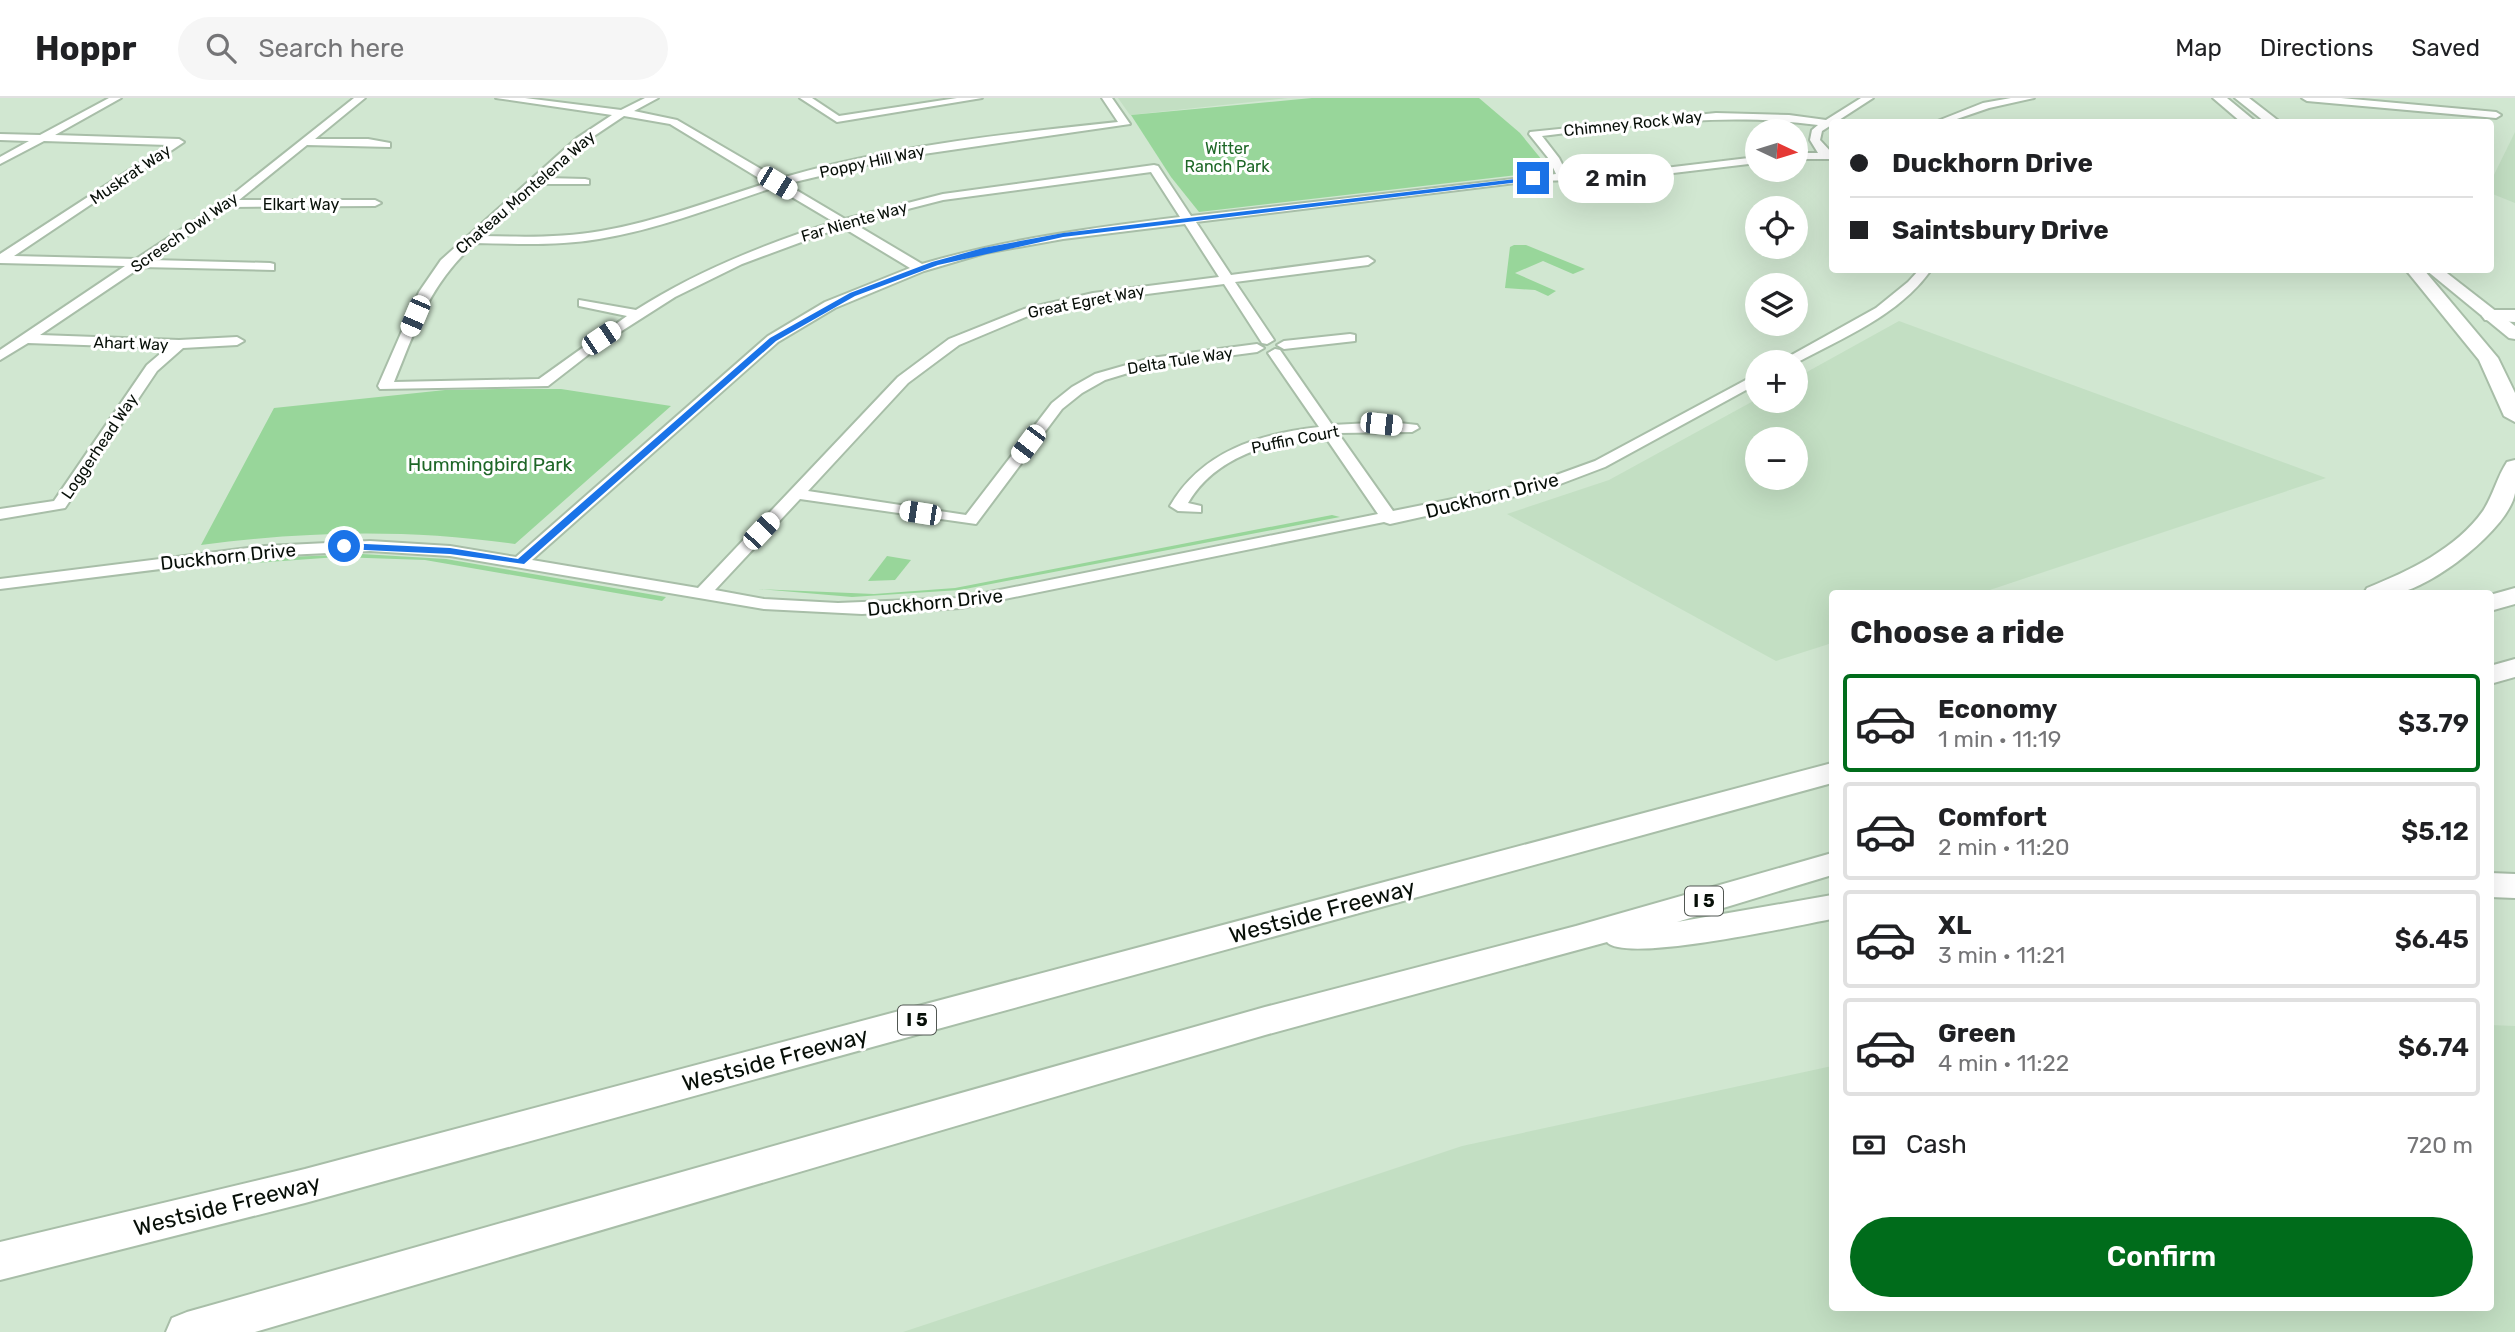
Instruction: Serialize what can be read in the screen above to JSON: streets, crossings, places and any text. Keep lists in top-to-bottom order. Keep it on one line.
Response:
{"streets":{"highway":["I 5","Westside Freeway"],"street":["Chimney Rock Way","Poppy Hill Way","Muskrat Way","Chateau Montelena Way","Elkart Way","Far Niente Way","Screech Owl Way","Great Egret Way","Ahart Way","Delta Tule Way","Puffin Court","Loggerhead Way","Duckhorn Drive"]},"crossings":[["Poppy Hill Way","Chateau Montelena Way"],["Chateau Montelena Way","Far Niente Way"],["Elkart Way","Screech Owl Way"],["Far Niente Way","Great Egret Way"],["Far Niente Way","Delta Tule Way"],["Far Niente Way","Puffin Court"],["Far Niente Way","Duckhorn Drive"],["Screech Owl Way","Ahart Way"],["Great Egret Way","Delta Tule Way"],["Great Egret Way","Duckhorn Drive"],["Ahart Way","Loggerhead Way"]],"parks":["Witter Ranch Park","Hummingbird Park"],"north":"right","page":{"header":"Hoppr","search":"Search here","nav":["Map","Directions","Saved"],"map_buttons":["+","−"],"banner":["Duckhorn Drive","Saintsbury Drive"],"bubble":"2 min","heading":"Choose a ride","list":[{"name":"Economy","note":"1 min · 11:19","value":"$3.79"},{"name":"Comfort","note":"2 min · 11:20","value":"$5.12"},{"name":"XL","note":"3 min · 11:21","value":"$6.45"},{"name":"Green","note":"4 min · 11:22","value":"$6.74"}],"pay":["Cash","720 m"],"buttons":"Confirm"}}
